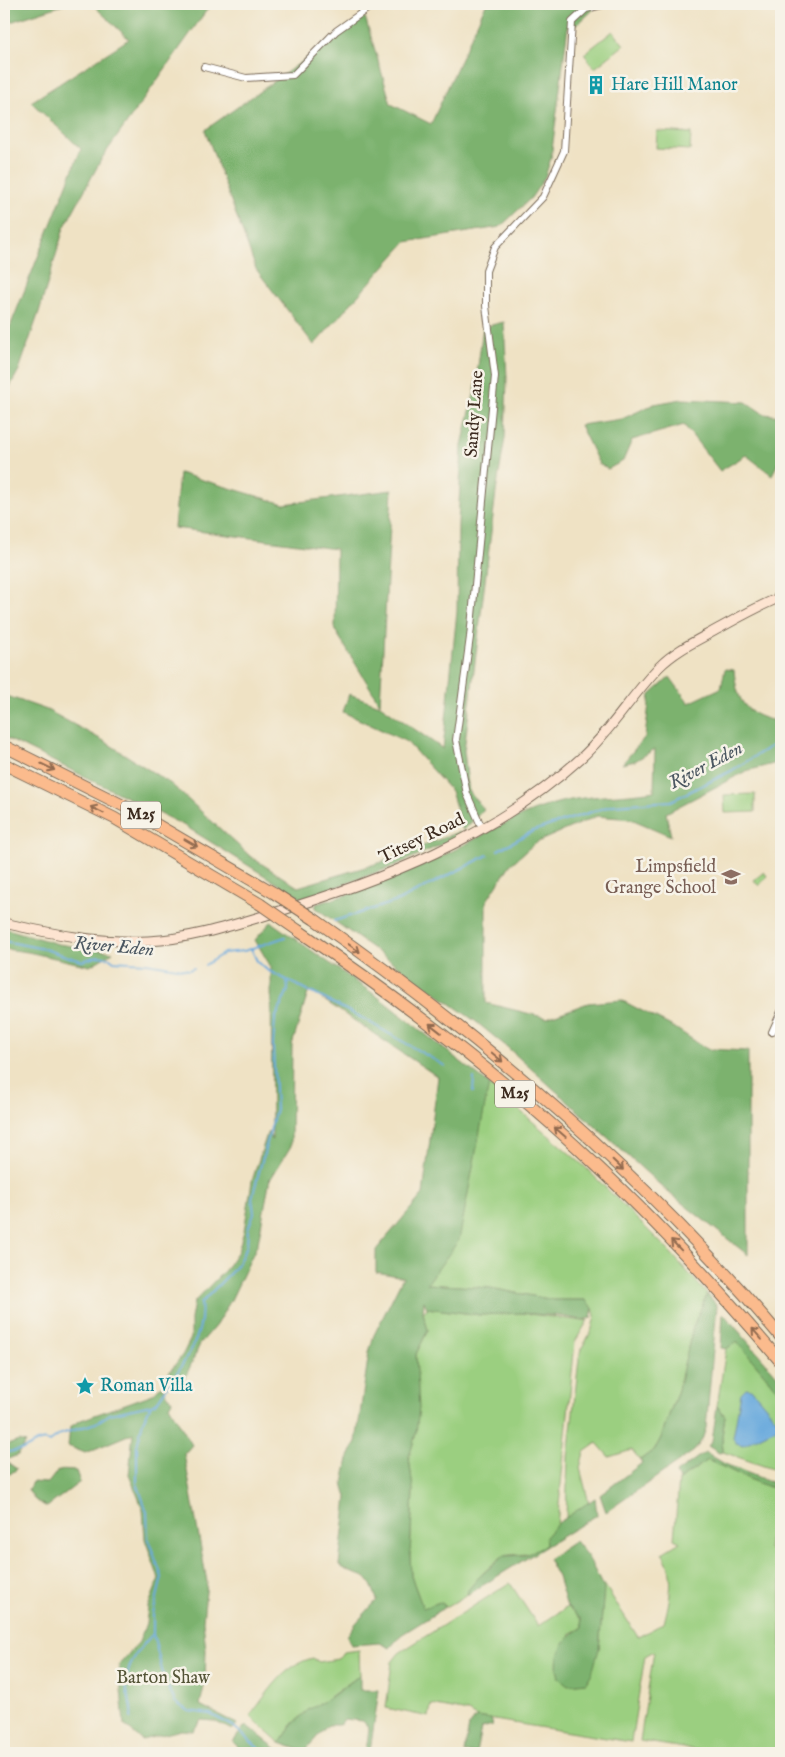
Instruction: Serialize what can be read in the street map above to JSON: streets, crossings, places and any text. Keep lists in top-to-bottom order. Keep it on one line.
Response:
{"streets":{"highway":["M25"],"main road":["Titsey Road"],"street":["Sandy Lane"]},"crossings":[["Sandy Lane","Titsey Road"]],"water":["River Eden"],"parks":["Barton Shaw"],"places":{"building":["Hare Hill Manor"],"school or university":["Limpsfield Grange School"],"place":["Roman Villa"]}}
